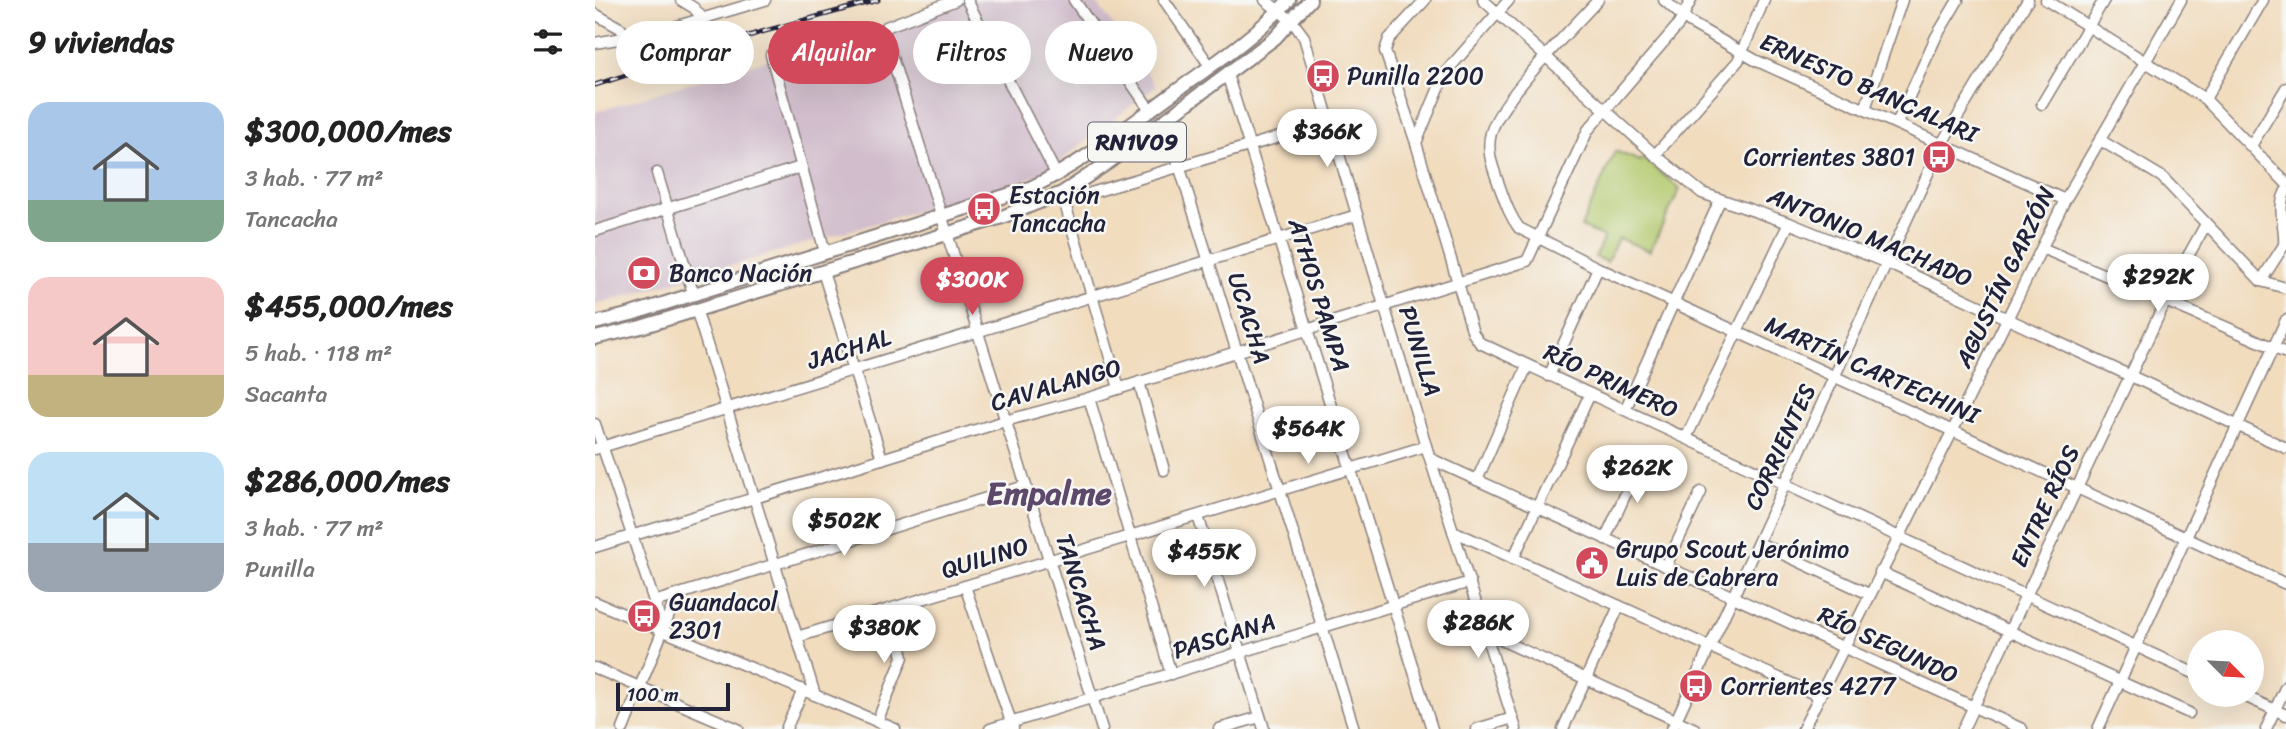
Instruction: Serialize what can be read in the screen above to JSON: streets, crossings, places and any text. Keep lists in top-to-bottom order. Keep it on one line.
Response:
{"streets":{"main road":["RN1V09"],"street":["ERNESTO BANCALARI","ANTONIO MACHADO","AGUSTÍN GARZÓN","ATHOS PAMPA","UCACHA","JACHAL","PUNILLA","MARTÍN CARTECHINI","RÍO PRIMERO","CAVALANGO","CORRIENTES","ENTRE RÍOS","QUILINO","TANCACHA","PASCANA","RÍO SEGUNDO"]},"crossings":[["ERNESTO BANCALARI","AGUSTÍN GARZÓN"],["ERNESTO BANCALARI","CORRIENTES"],["RN1V09","ATHOS PAMPA"],["RN1V09","UCACHA"],["RN1V09","PUNILLA"],["RN1V09","TANCACHA"],["ANTONIO MACHADO","AGUSTÍN GARZÓN"],["ANTONIO MACHADO","MARTÍN CARTECHINI"],["ANTONIO MACHADO","CORRIENTES"],["ANTONIO MACHADO","ENTRE RÍOS"],["AGUSTÍN GARZÓN","MARTÍN CARTECHINI"],["AGUSTÍN GARZÓN","RÍO PRIMERO"],["AGUSTÍN GARZÓN","RÍO SEGUNDO"],["ATHOS PAMPA","JACHAL"],["ATHOS PAMPA","CAVALANGO"],["ATHOS PAMPA","QUILINO"],["ATHOS PAMPA","PASCANA"],["UCACHA","JACHAL"],["UCACHA","CAVALANGO"],["UCACHA","QUILINO"],["UCACHA","PASCANA"],["JACHAL","PUNILLA"],["JACHAL","TANCACHA"],["PUNILLA","CAVALANGO"],["PUNILLA","QUILINO"],["PUNILLA","PASCANA"],["PUNILLA","RÍO SEGUNDO"],["MARTÍN CARTECHINI","CAVALANGO"],["MARTÍN CARTECHINI","CORRIENTES"],["MARTÍN CARTECHINI","ENTRE RÍOS"],["RÍO PRIMERO","CAVALANGO"],["RÍO PRIMERO","CORRIENTES"],["RÍO PRIMERO","ENTRE RÍOS"],["CAVALANGO","TANCACHA"],["CORRIENTES","RÍO SEGUNDO"],["ENTRE RÍOS","RÍO SEGUNDO"],["QUILINO","TANCACHA"],["TANCACHA","PASCANA"]],"districts":["Empalme"],"places":{"bus stop":["Punilla 2200","Corrientes 3801","Estación Tancacha","Guandacol 2301","Corrientes 4277"],"bank":["Banco Nación"],"public building":["Grupo Scout Jerónimo Luis de Cabrera"]},"scale_bar":"100 m","north":"bottom right","page":{"heading":"9 viviendas","chip":["Comprar","Alquilar","Filtros","Nuevo"],"list":[{"name":"$300,000/mes","note":"3 hab. · 77 m² · Tancacha"},{"name":"$455,000/mes","note":"5 hab. · 118 m² · Sacanta"},{"name":"$286,000/mes","note":"3 hab. · 77 m² · Punilla"}],"price":["$366K","$292K","$300K","$564K","$262K","$502K","$455K","$286K","$380K"],"scale":"100 m"}}
